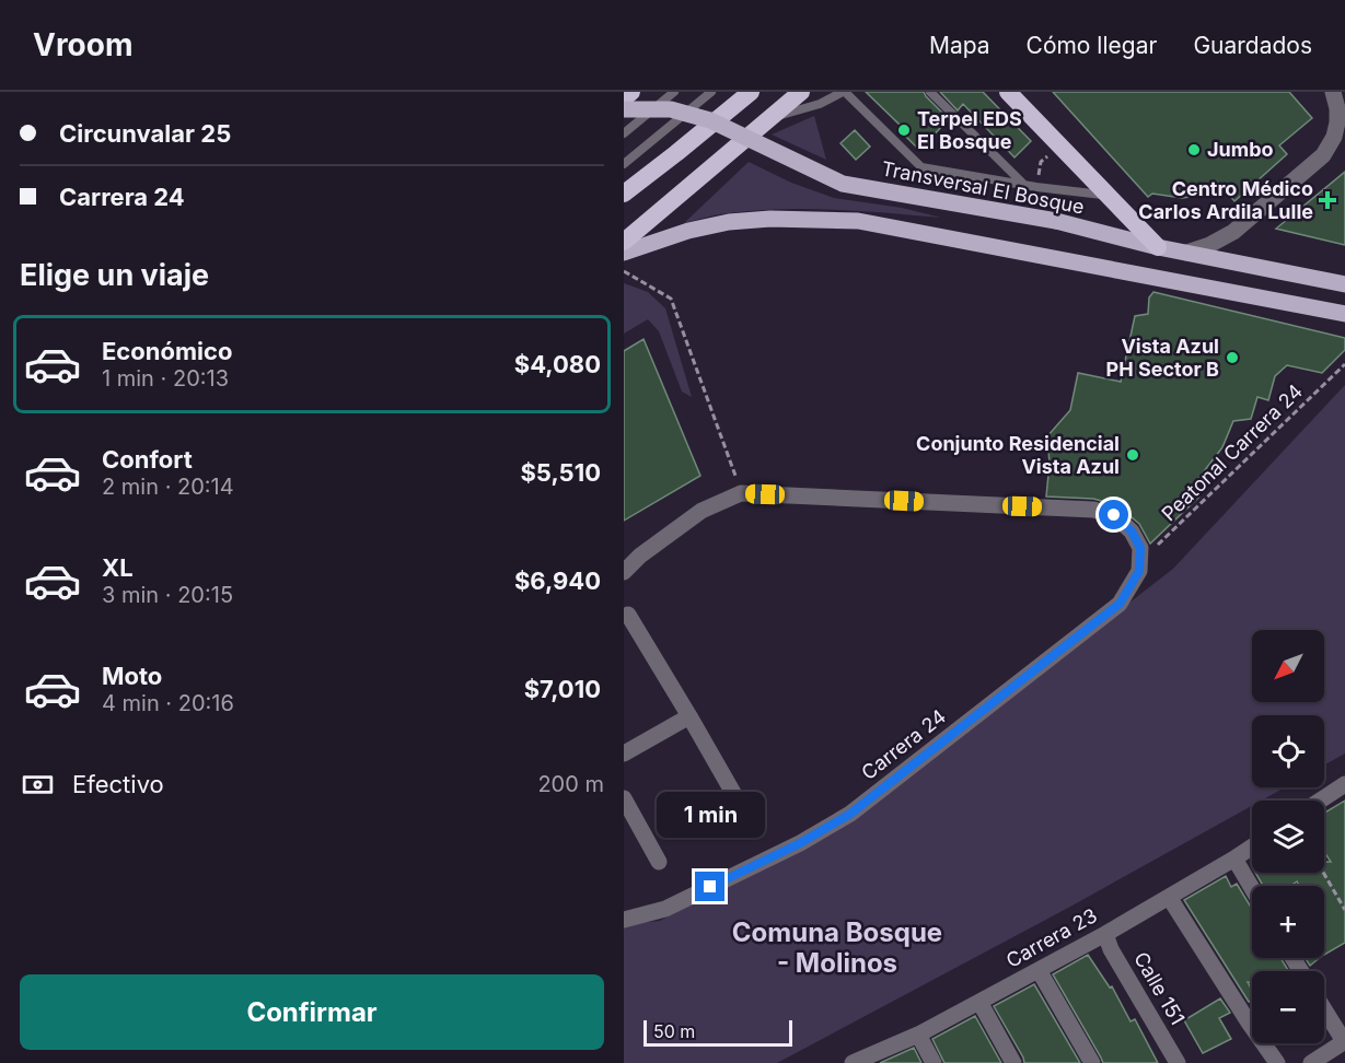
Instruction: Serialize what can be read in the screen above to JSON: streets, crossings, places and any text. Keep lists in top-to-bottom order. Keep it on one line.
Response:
{"streets":{"main road":["Transversal El Bosque"],"street":["Carrera 24","Carrera 23","Calle 151"],"path":["Peatonal Carrera 24"]},"crossings":[["Peatonal Carrera 24","Carrera 24"],["Carrera 23","Calle 151"]],"districts":["Comuna Bosque - Molinos"],"places":{"other":["Terpel EDS El Bosque","Jumbo","Vista Azul PH Sector B","Conjunto Residencial Vista Azul"],"health":["Centro Médico Carlos Ardila Lulle"]},"scale_bar":"50 m","north":"bottom left","page":{"header":"Vroom","nav":["Mapa","Cómo llegar","Guardados"],"banner":["Circunvalar 25","Carrera 24"],"heading":"Elige un viaje","list":[{"name":"Económico","note":"1 min · 20:13","value":"$4,080"},{"name":"Confort","note":"2 min · 20:14","value":"$5,510"},{"name":"XL","note":"3 min · 20:15","value":"$6,940"},{"name":"Moto","note":"4 min · 20:16","value":"$7,010"}],"map_buttons":["+","−"],"pay":["Efectivo","200 m"],"bubble":"1 min","buttons":"Confirmar","scale":"50 m"}}
